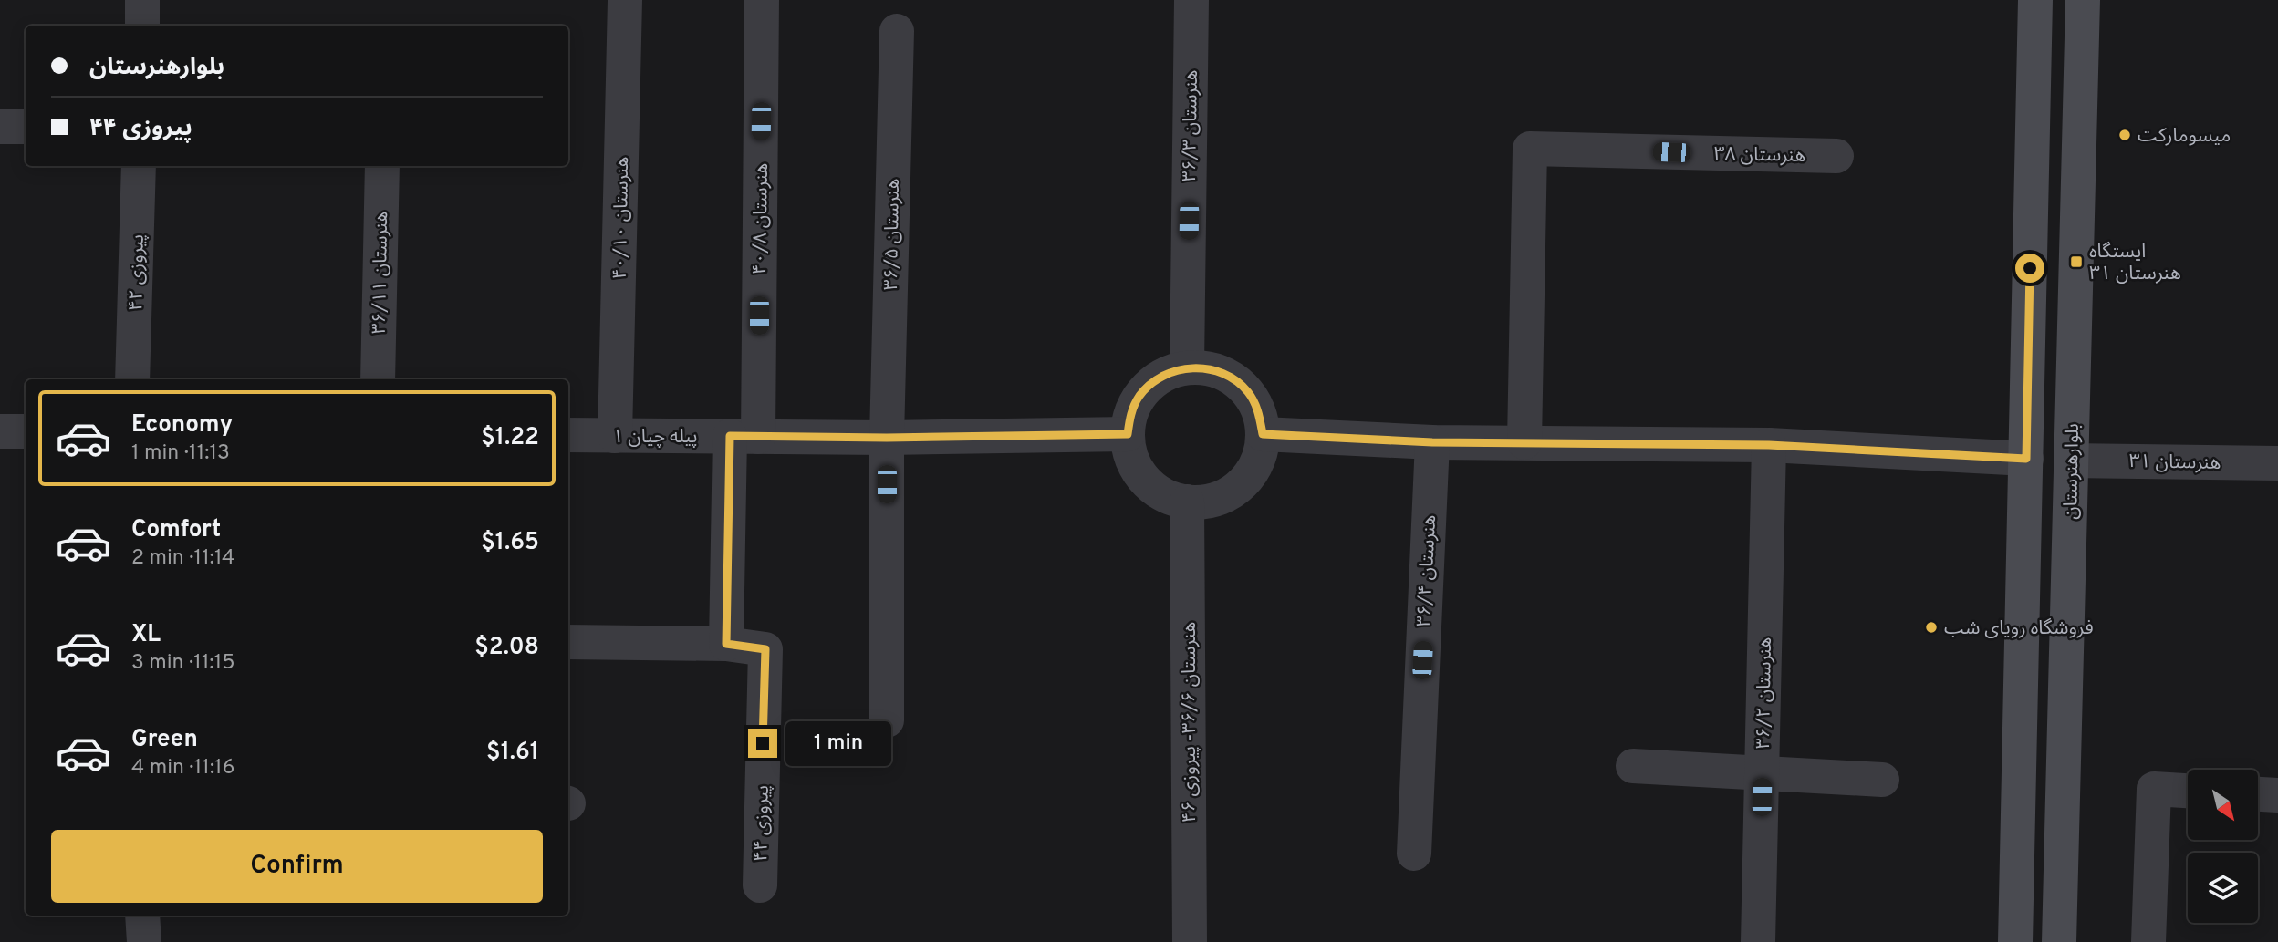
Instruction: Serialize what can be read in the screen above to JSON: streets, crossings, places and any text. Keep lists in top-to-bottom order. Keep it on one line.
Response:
{"streets":{"main road":["بلوارهنرستان"],"street":["هنرستان ۳۶/۳","هنرستان ۳۸","هنرستان ۴۰/۱۰","هنرستان ۴۰/۸","هنرستان ۳۶/۵","پیروزی ۴۲","هنرستان ۳۶/۱۱","پیله چیان ۱","هنرستان ۳۱","هنرستان ۳۶/۴","هنرستان ۳۶/۲","هنرستان ۳۶/۶- پیروزی ۴۶","پیروزی ۴۴"]},"crossings":[["هنرستان ۳۶/۳","پیله چیان ۱"],["هنرستان ۳۶/۳","هنرستان ۳۶/۶- پیروزی ۴۶"],["هنرستان ۴۰/۱۰","پیله چیان ۱"],["هنرستان ۴۰/۸","پیله چیان ۱"],["هنرستان ۴۰/۸","پیروزی ۴۴"],["هنرستان ۳۶/۵","پیله چیان ۱"],["پیله چیان ۱","هنرستان ۳۶/۶- پیروزی ۴۶"],["هنرستان ۳۱","بلوارهنرستان"]],"places":{"other":["میسومارکت","فروشگاه رویای شب"],"transit":["ایستگاه هنرستان ۳۱"]},"north":"bottom right","page":{"banner":["بلوارهنرستان","پیروزی ۴۴"],"list":[{"name":"Economy","note":"1 min · 11:13","value":"$1.22"},{"name":"Comfort","note":"2 min · 11:14","value":"$1.65"},{"name":"XL","note":"3 min · 11:15","value":"$2.08"},{"name":"Green","note":"4 min · 11:16","value":"$1.61"}],"bubble":"1 min","buttons":"Confirm"}}
